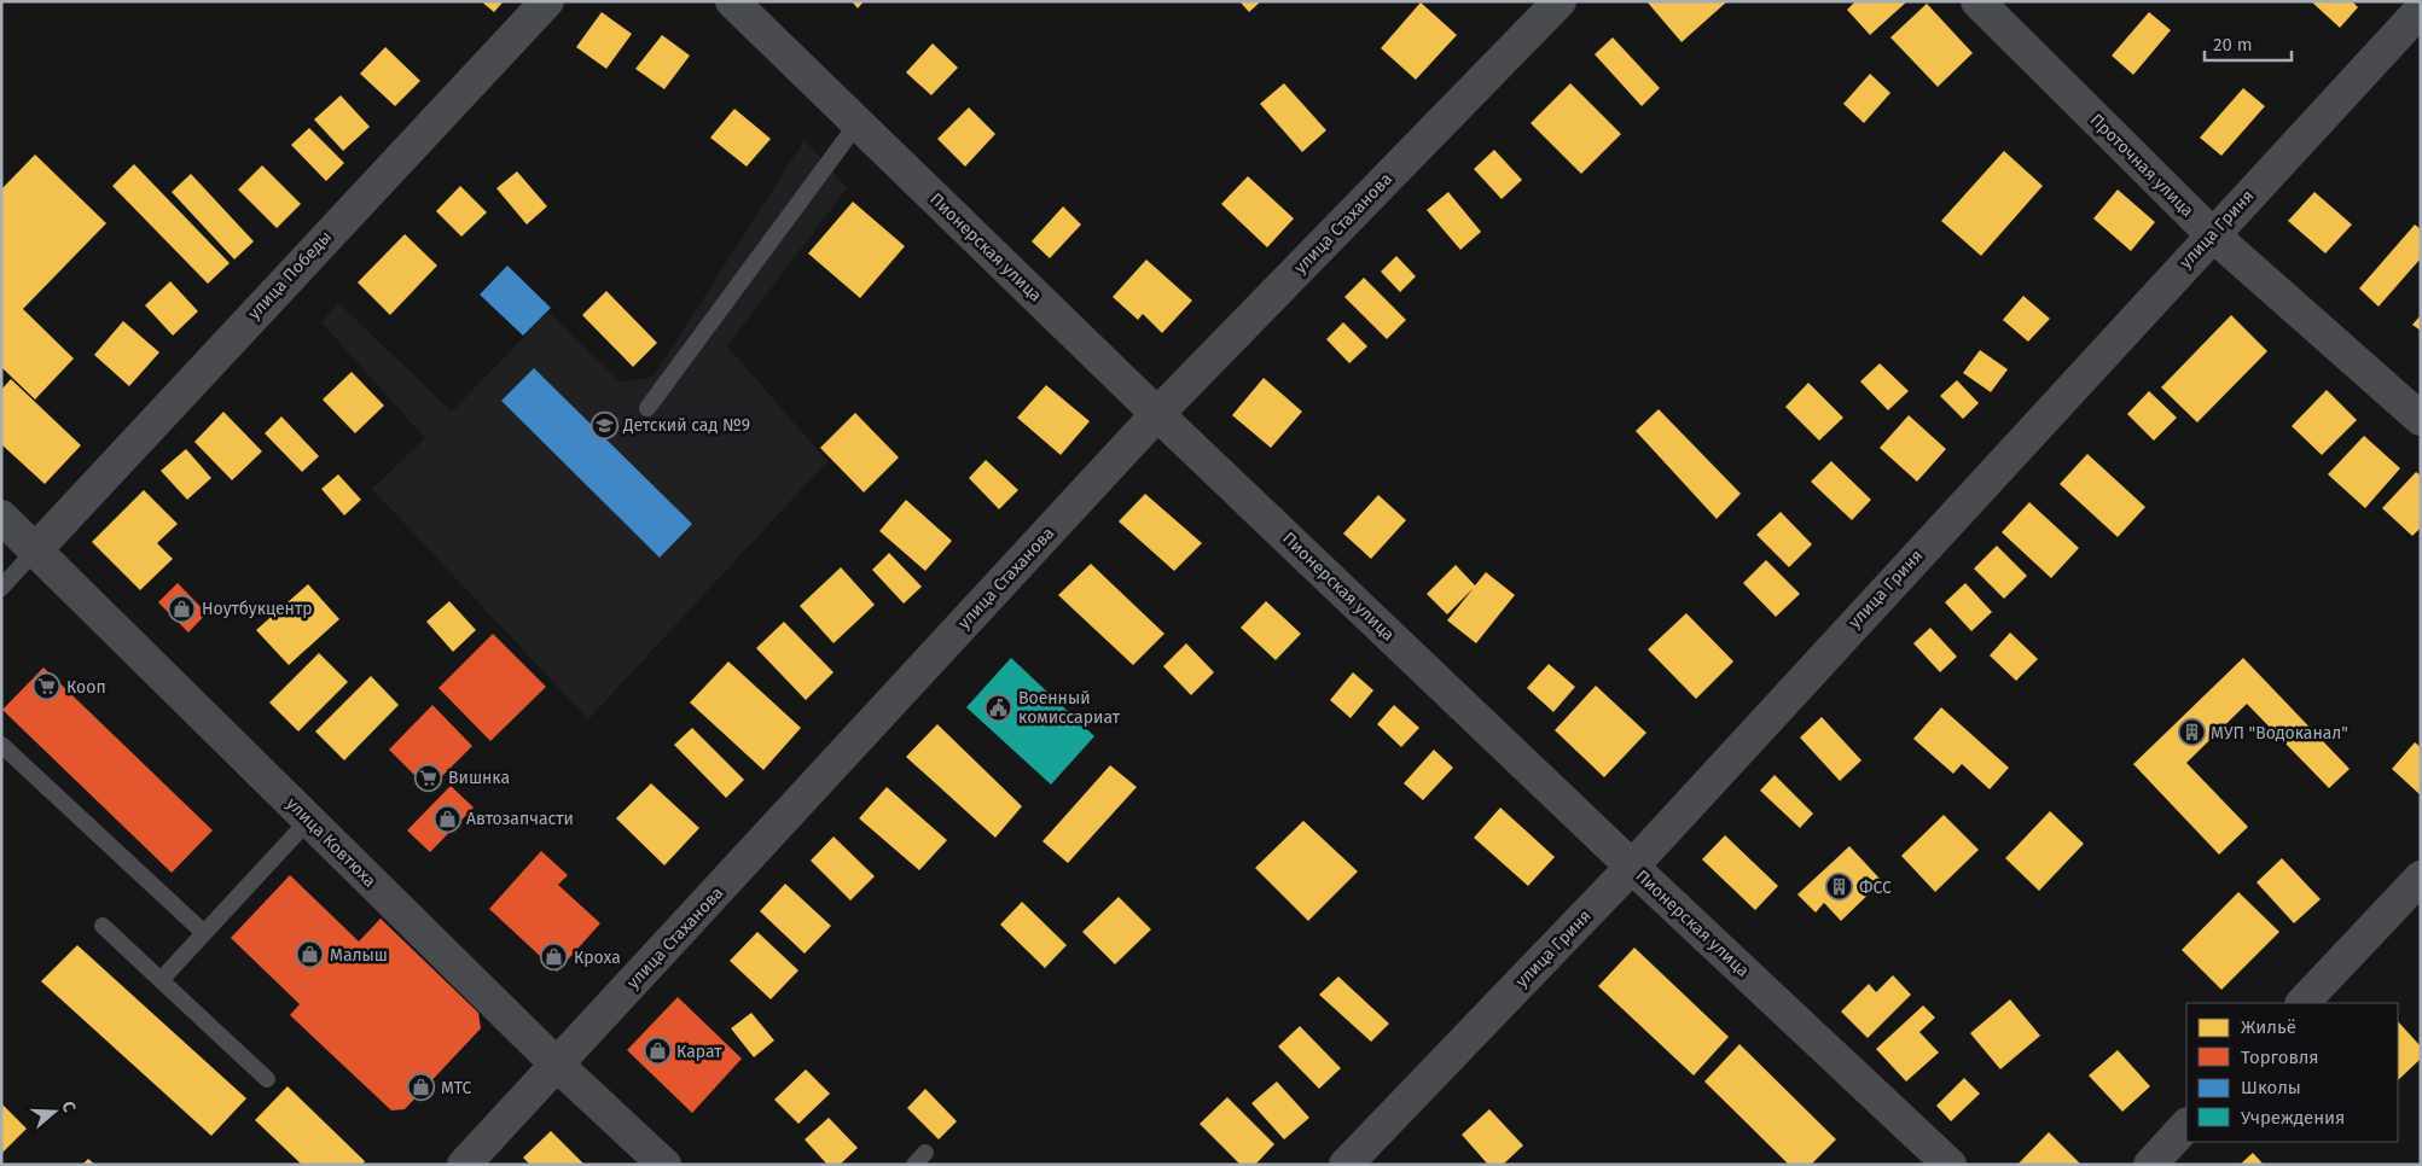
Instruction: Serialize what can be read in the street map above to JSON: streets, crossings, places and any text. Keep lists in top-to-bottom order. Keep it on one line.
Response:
{"streets":{"main road":["улица Ковтюха"],"street":["Проточная улица","улица Стаханова","улица Гриня","Пионерская улица","улица Победы"]},"crossings":[["Проточная улица","улица Гриня"],["улица Стаханова","Пионерская улица"],["улица Стаханова","улица Ковтюха"],["улица Гриня","Пионерская улица"],["улица Победы","улица Ковтюха"]],"places":{"school or university":["Детский сад №9"],"shop":["Ноутбукцентр","Автозапчасти","Малыш","Кроха","Карат","МТС"],"supermarket":["Кооп","Вишнка"],"public building":["Военный комиссариат"],"building":["МУП \"Водоканал\"","ФСС"]},"legend":["Жильё","Торговля","Школы","Учреждения"],"scale_bar":"20 m","north":"right"}
